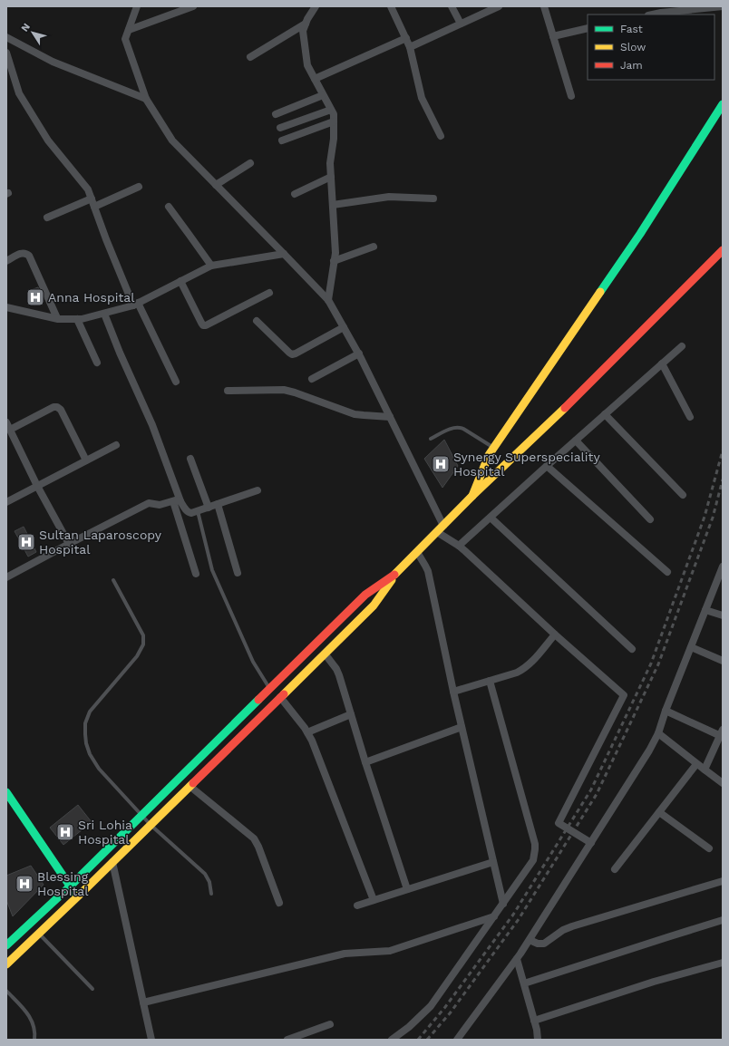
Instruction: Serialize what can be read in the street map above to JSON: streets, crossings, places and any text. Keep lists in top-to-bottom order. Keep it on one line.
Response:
{"places":{"hospital":["Anna Hospital","Synergy Superspeciality Hospital","Sultan Laparoscopy Hospital","Sri Lohia Hospital","Blessing Hospital"]},"legend":["Fast","Slow","Jam"],"north":"top left"}
